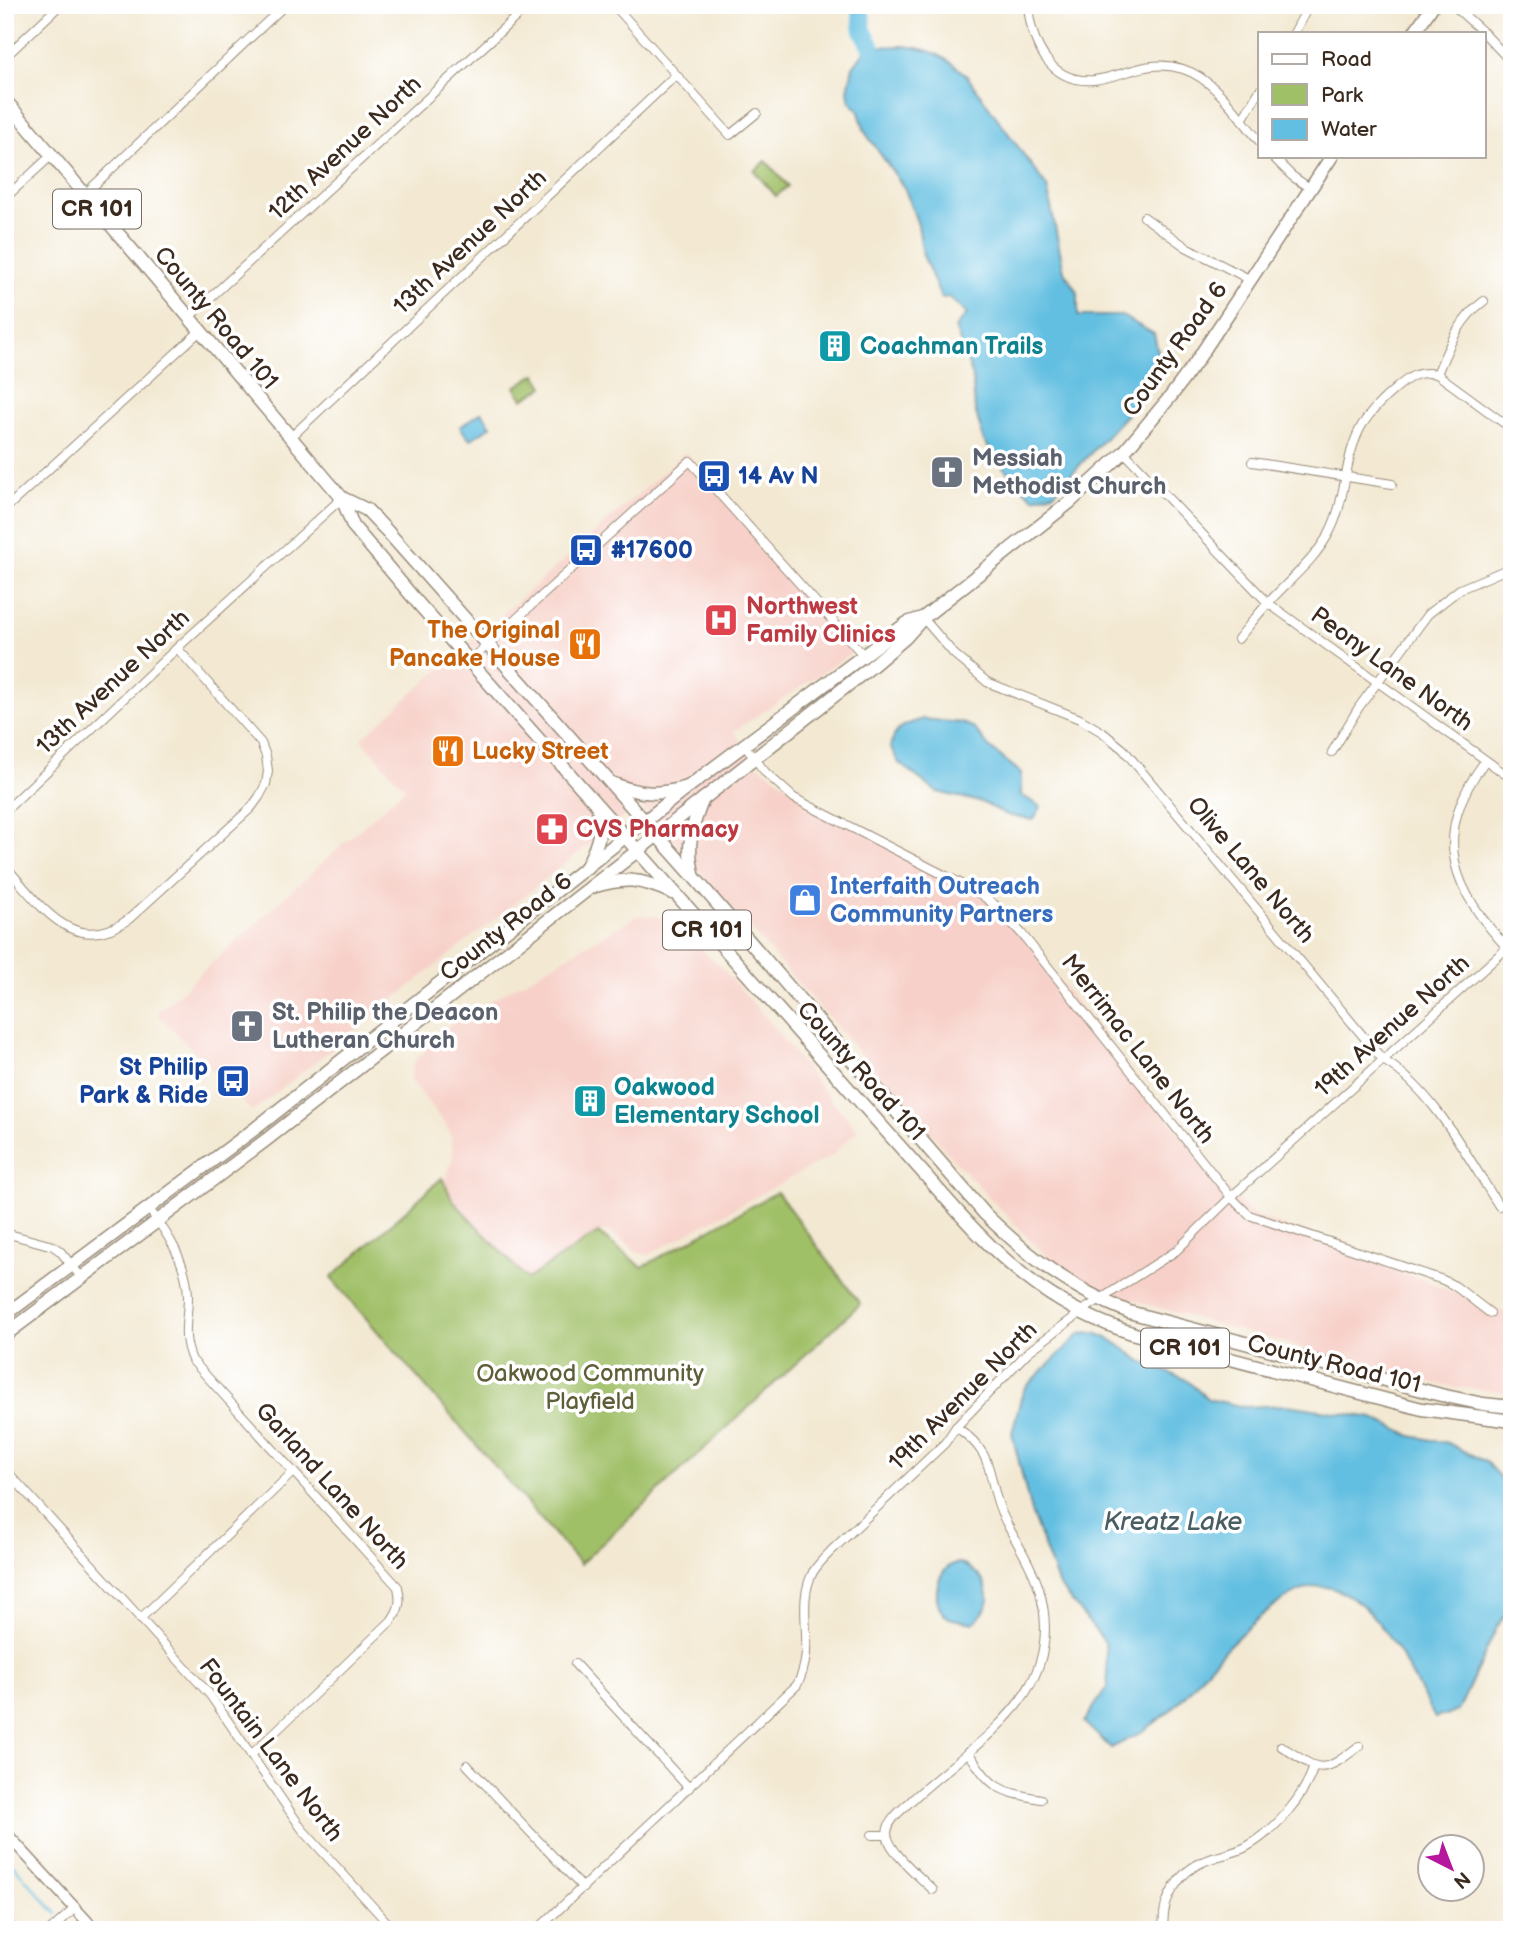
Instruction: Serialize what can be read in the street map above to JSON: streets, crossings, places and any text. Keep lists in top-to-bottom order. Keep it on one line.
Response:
{"streets":{"main road":["CR 101","County Road 101","County Road 6"],"street":["12th Avenue North","13th Avenue North","Peony Lane North","Olive Lane North","19th Avenue North","Merrimac Lane North","Garland Lane North","Fountain Lane North"]},"crossings":[["12th Avenue North","County Road 101"],["13th Avenue North","County Road 101"],["County Road 101","County Road 6"],["County Road 101","19th Avenue North"],["County Road 6","Peony Lane North"],["County Road 6","Olive Lane North"],["County Road 6","Merrimac Lane North"],["County Road 6","Garland Lane North"],["Peony Lane North","19th Avenue North"],["Olive Lane North","19th Avenue North"],["19th Avenue North","Merrimac Lane North"],["Garland Lane North","Fountain Lane North"]],"water":["Kreatz Lake"],"parks":["Oakwood Community Playfield"],"places":{"building":["Coachman Trails","Oakwood Elementary School"],"church":["Messiah Methodist Church","St. Philip the Deacon Lutheran Church"],"bus stop":["14 Av N","#17600","St Philip Park & Ride"],"hospital":["Northwest Family Clinics"],"restaurant":["The Original Pancake House","Lucky Street"],"pharmacy":["CVS Pharmacy"],"shop":["Interfaith Outreach Community Partners"]},"legend":["Road","Park","Water"],"north":"bottom right"}
